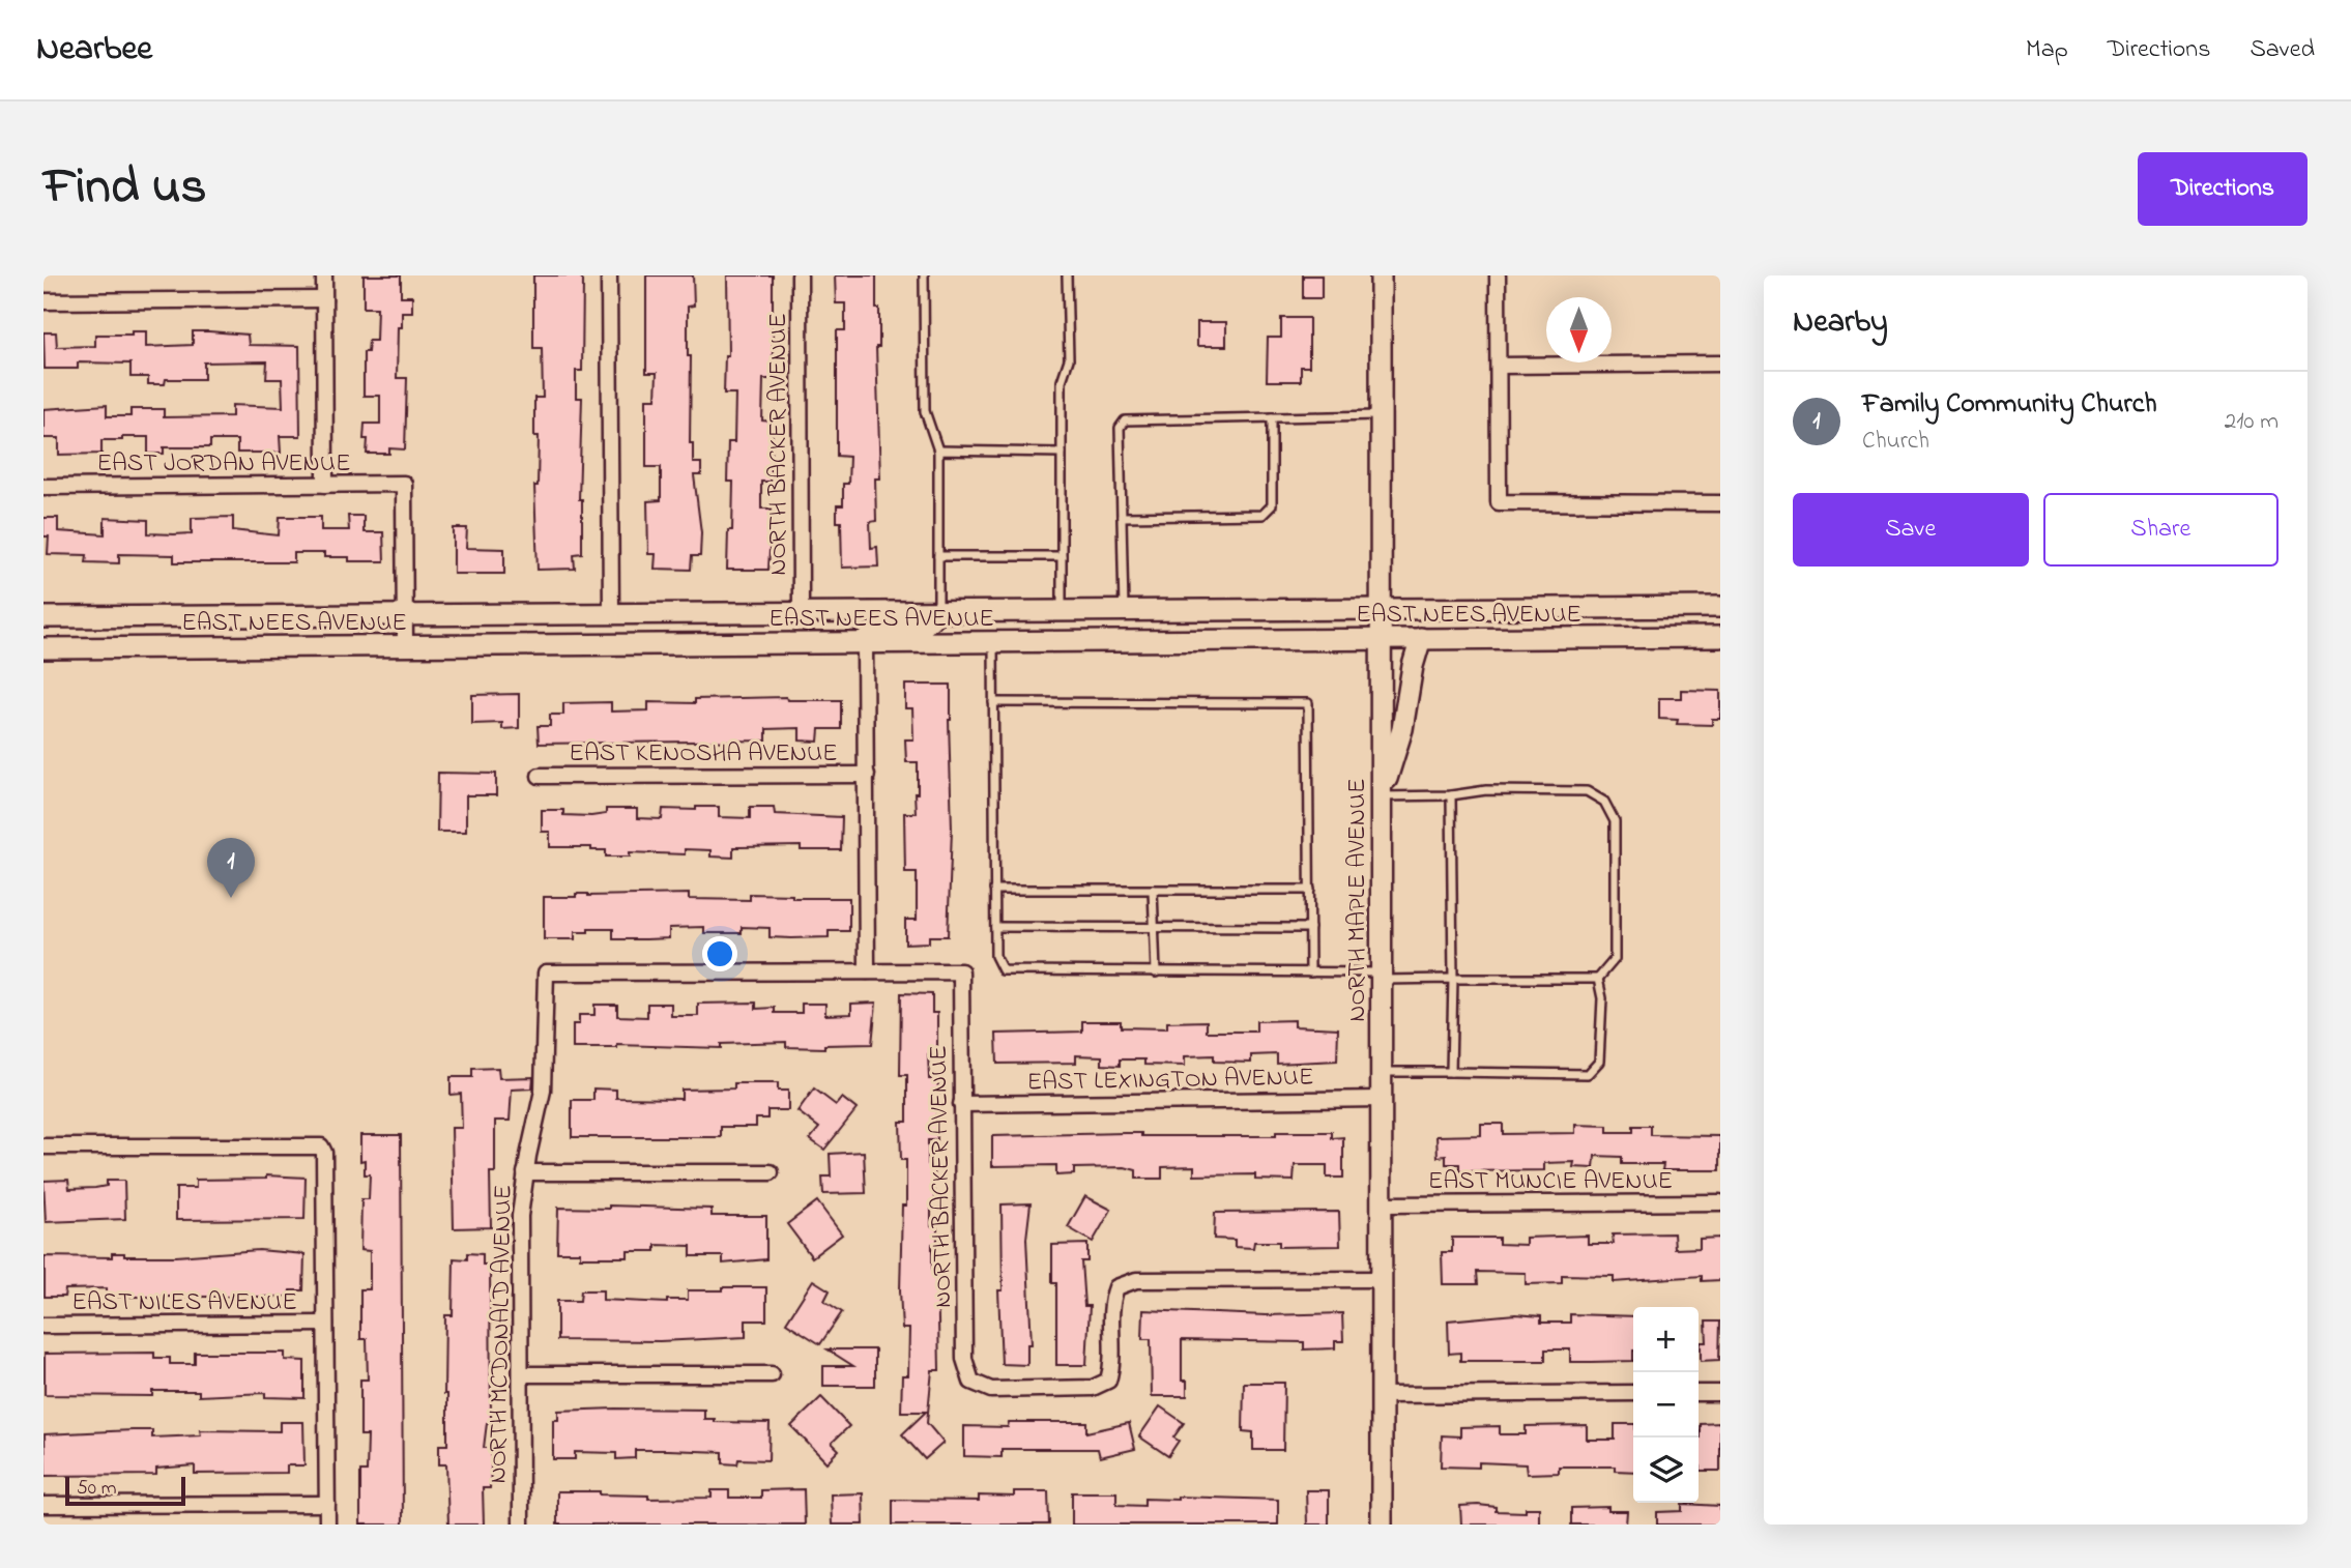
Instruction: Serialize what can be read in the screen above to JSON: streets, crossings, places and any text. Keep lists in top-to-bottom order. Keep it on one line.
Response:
{"streets":{"main road":["EAST NEES AVENUE","NORTH MAPLE AVENUE"],"street":["NORTH BACKER AVENUE","EAST JORDAN AVENUE","EAST KENOSHA AVENUE","EAST LEXINGTON AVENUE","EAST MUNCIE AVENUE","EAST NILES AVENUE","NORTH MCDONALD AVENUE"]},"crossings":[["NORTH BACKER AVENUE","EAST NEES AVENUE"],["NORTH BACKER AVENUE","NORTH MAPLE AVENUE"],["NORTH BACKER AVENUE","EAST LEXINGTON AVENUE"],["NORTH BACKER AVENUE","NORTH MCDONALD AVENUE"],["EAST JORDAN AVENUE","EAST NEES AVENUE"],["EAST NEES AVENUE","NORTH MAPLE AVENUE"],["NORTH MAPLE AVENUE","EAST LEXINGTON AVENUE"],["NORTH MAPLE AVENUE","EAST MUNCIE AVENUE"]],"scale_bar":"50 m","north":"bottom","page":{"header":"Nearbee","nav":["Map","Directions","Saved"],"title":"Find us","buttons":["Directions",["Save","Share"]],"heading":"Nearby","list":[{"mark":"1","name":"Family Community Church","note":"Church","value":"210 m"}],"pins":"1","map_buttons":["+","−"],"scale":"50 m"}}
